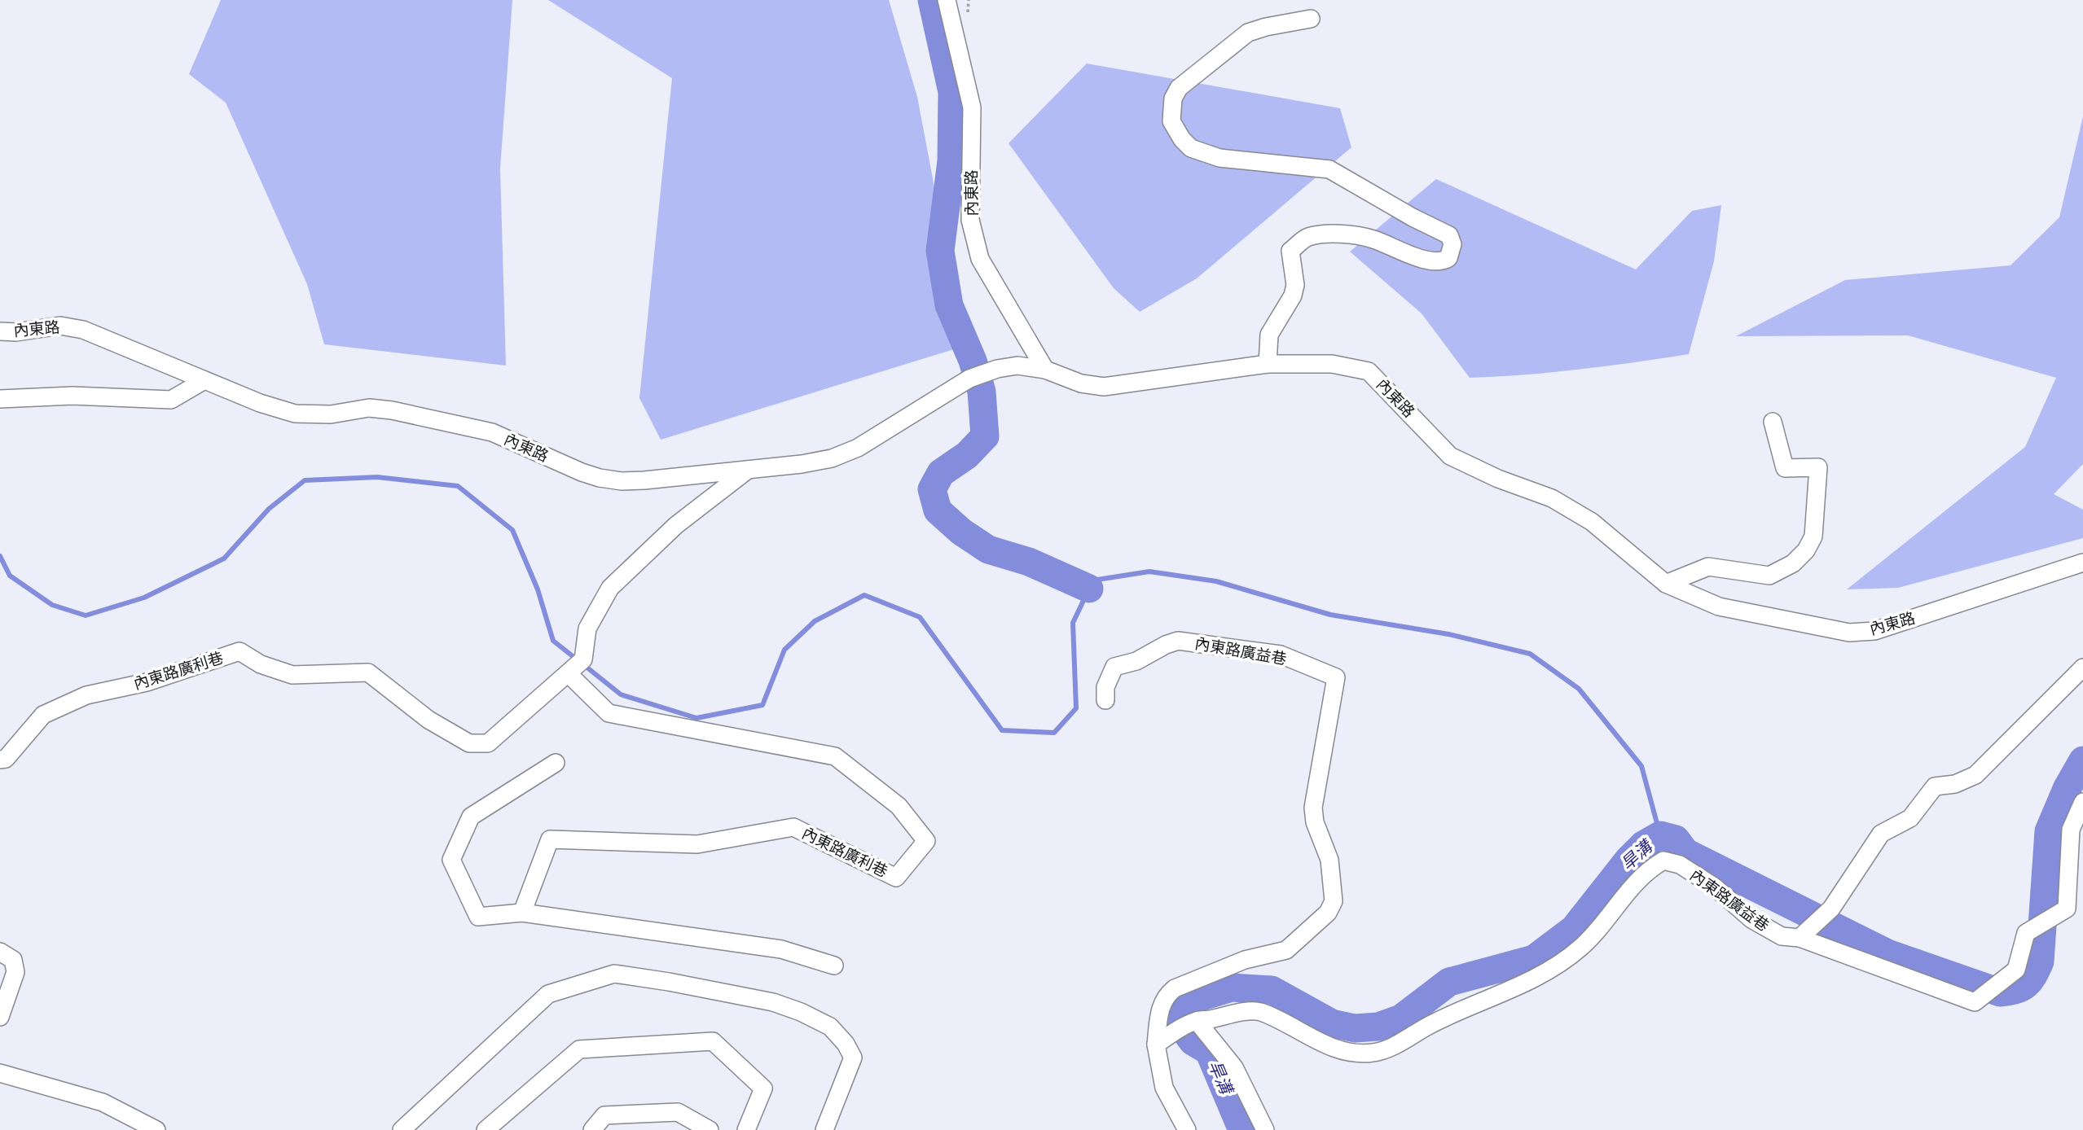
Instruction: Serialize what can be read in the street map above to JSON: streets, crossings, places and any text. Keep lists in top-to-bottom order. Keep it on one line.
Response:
{"streets":{"street":["內東路","內東路廣益巷","內東路廣利巷"]},"crossings":[["內東路","內東路廣利巷"]],"water":["旱溝"]}
